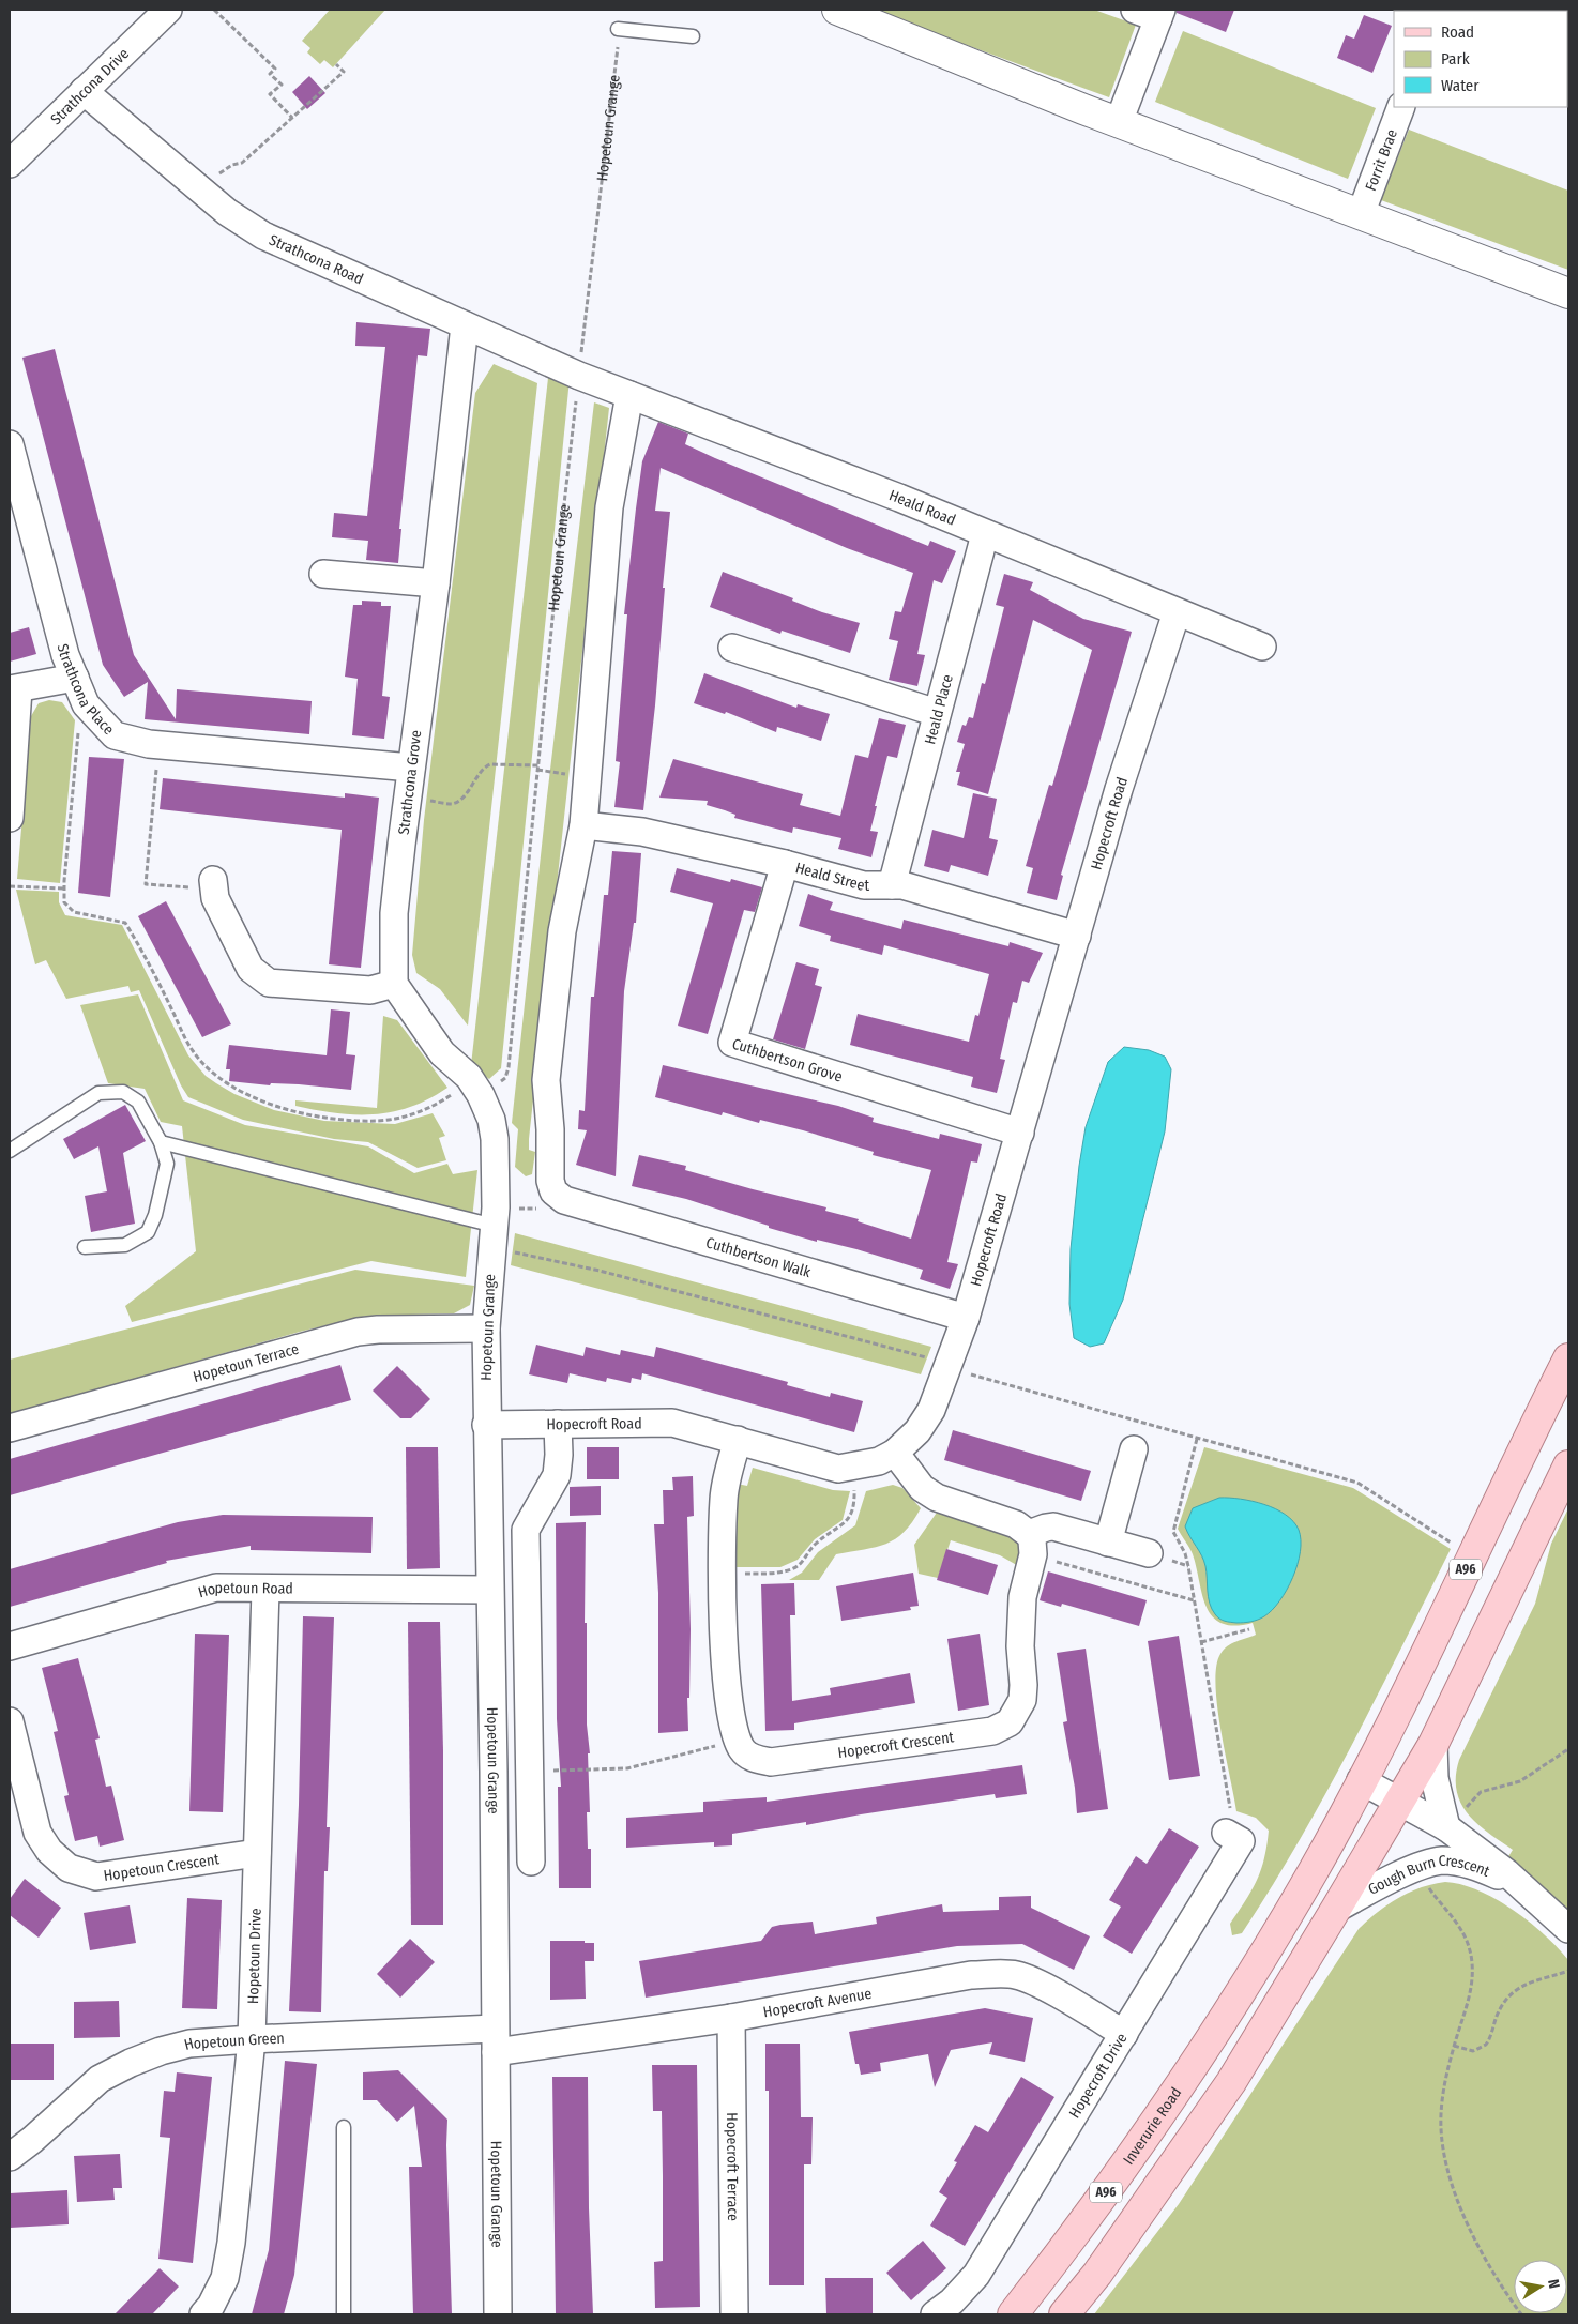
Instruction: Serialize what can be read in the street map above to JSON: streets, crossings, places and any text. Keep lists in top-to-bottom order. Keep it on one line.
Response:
{"streets":{"main road":["A96","Inverurie Road"],"street":["Strathcona Drive","Hopetoun Grange","Forrit Brae","Strathcona Road","Heald Road","Strathcona Place","Heald Place","Strathcona Grove","Hopecroft Road","Heald Street","Cuthbertson Grove","Cuthbertson Walk","Hopetoun Terrace","Hopetoun Road","Hopecroft Crescent","Hopetoun Crescent","Gough Burn Crescent","Hopetoun Drive","Hopecroft Avenue","Hopetoun Green","Hopecroft Drive","Hopecroft Terrace"]},"crossings":[["Strathcona Drive","Strathcona Road"],["Hopetoun Grange","Strathcona Road"],["Hopetoun Grange","Heald Road"],["Hopetoun Grange","Hopecroft Road"],["Hopetoun Grange","Hopetoun Terrace"],["Hopetoun Grange","Hopetoun Road"],["Hopetoun Grange","Hopecroft Avenue"],["Hopetoun Grange","Hopetoun Green"],["Strathcona Road","Heald Road"],["Strathcona Road","Strathcona Grove"],["Heald Road","Heald Place"],["Heald Road","Hopecroft Road"],["Strathcona Place","Strathcona Grove"],["Heald Place","Heald Street"],["Hopecroft Road","Heald Street"],["Hopecroft Road","Cuthbertson Grove"],["Hopecroft Road","Cuthbertson Walk"],["Heald Street","Cuthbertson Grove"],["Heald Street","Cuthbertson Walk"],["A96","Gough Burn Crescent"],["A96","Inverurie Road"],["Hopetoun Road","Hopetoun Drive"],["Hopetoun Crescent","Hopetoun Drive"],["Gough Burn Crescent","Inverurie Road"],["Hopetoun Drive","Hopetoun Green"],["Hopecroft Avenue","Hopetoun Green"],["Hopecroft Avenue","Hopecroft Drive"],["Hopecroft Avenue","Hopecroft Terrace"]],"legend":["Road","Park","Water"],"north":"right"}
